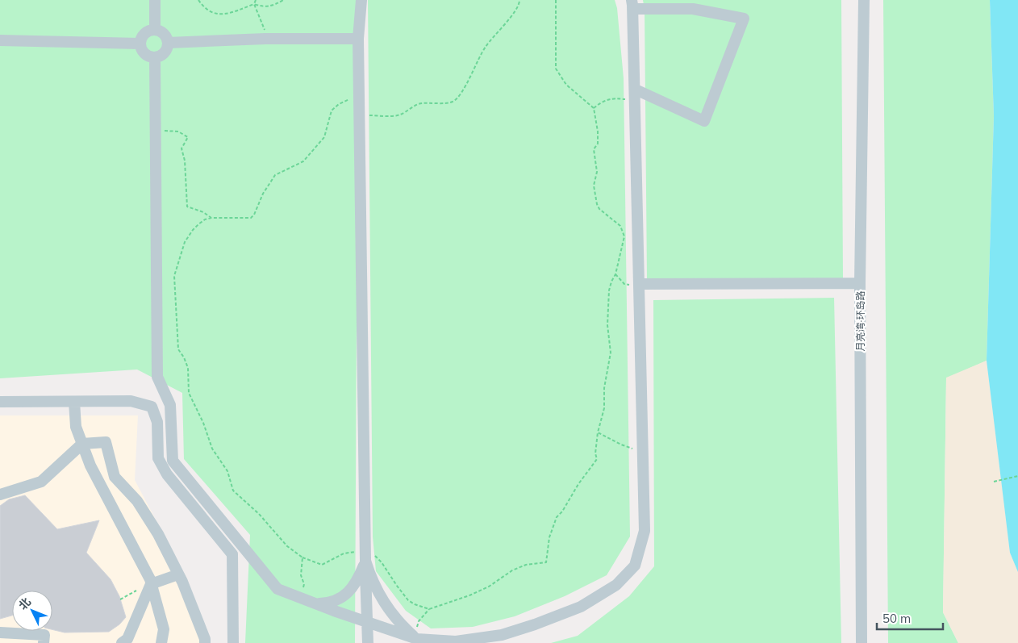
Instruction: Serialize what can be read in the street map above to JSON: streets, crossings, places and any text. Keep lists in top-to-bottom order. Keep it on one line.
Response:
{"streets":{"street":["月亮湾·环岛路"]},"scale_bar":"50 m","north":"top left"}
